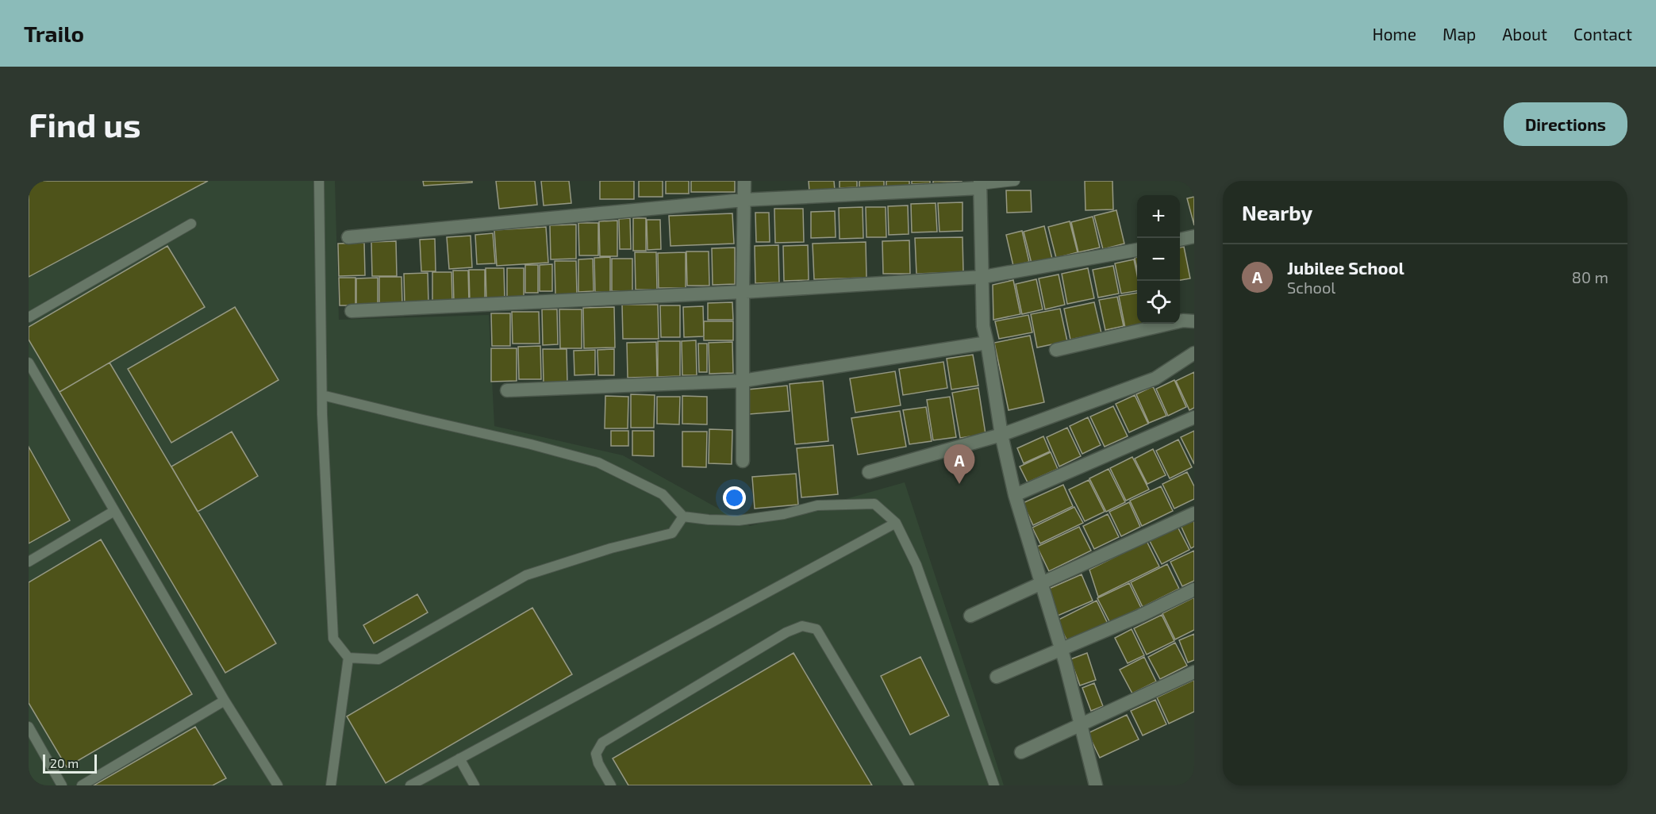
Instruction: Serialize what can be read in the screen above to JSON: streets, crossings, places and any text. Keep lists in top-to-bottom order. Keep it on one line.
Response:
{"scale_bar":"20 m","page":{"header":"Trailo","nav":["Home","Map","About","Contact"],"buttons":"Directions","title":"Find us","heading":"Nearby","map_buttons":["+","−"],"list":[{"mark":"A","name":"Jubilee School","note":"School","value":"80 m"}],"pins":"A","scale":"20 m"}}
